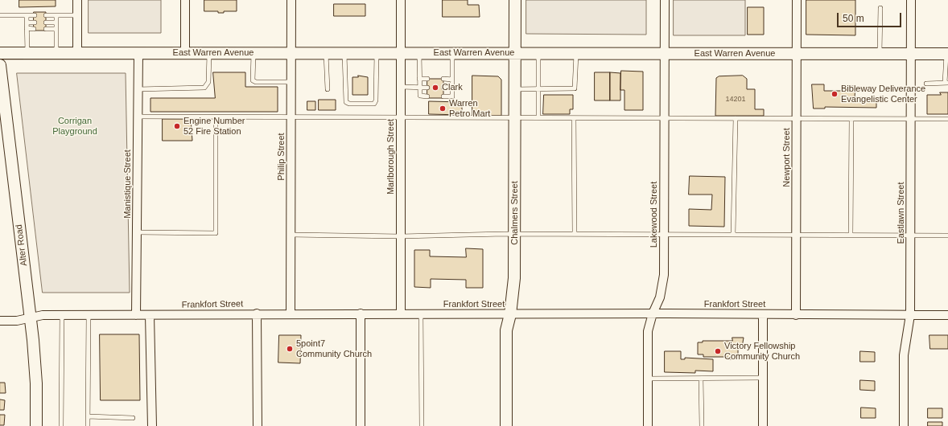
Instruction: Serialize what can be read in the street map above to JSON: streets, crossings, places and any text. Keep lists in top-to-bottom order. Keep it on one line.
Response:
{"streets":{"main road":["East Warren Avenue","Chalmers Street","Alter Road"],"street":["Philip Street","Marlborough Street","Newport Street","Manistique Street","Eastlawn Street","Lakewood Street","Frankfort Street"]},"crossings":[["East Warren Avenue","Philip Street"],["East Warren Avenue","Marlborough Street"],["East Warren Avenue","Newport Street"],["East Warren Avenue","Manistique Street"],["East Warren Avenue","Chalmers Street"],["East Warren Avenue","Eastlawn Street"],["East Warren Avenue","Lakewood Street"],["Philip Street","Frankfort Street"],["Marlborough Street","Frankfort Street"],["Newport Street","Frankfort Street"],["Manistique Street","Frankfort Street"],["Chalmers Street","Frankfort Street"],["Eastlawn Street","Frankfort Street"],["Lakewood Street","Frankfort Street"],["Alter Road","Frankfort Street"]],"parks":["Corrigan Playground"],"places":["Clark","Bibleway Deliverance Evangelistic Center","Warren Petro Mart","Engine Number 52 Fire Station","5point7 Community Church","Victory Fellowship Community Church"],"house_numbers":["14201"],"scale_bar":"50 m"}
